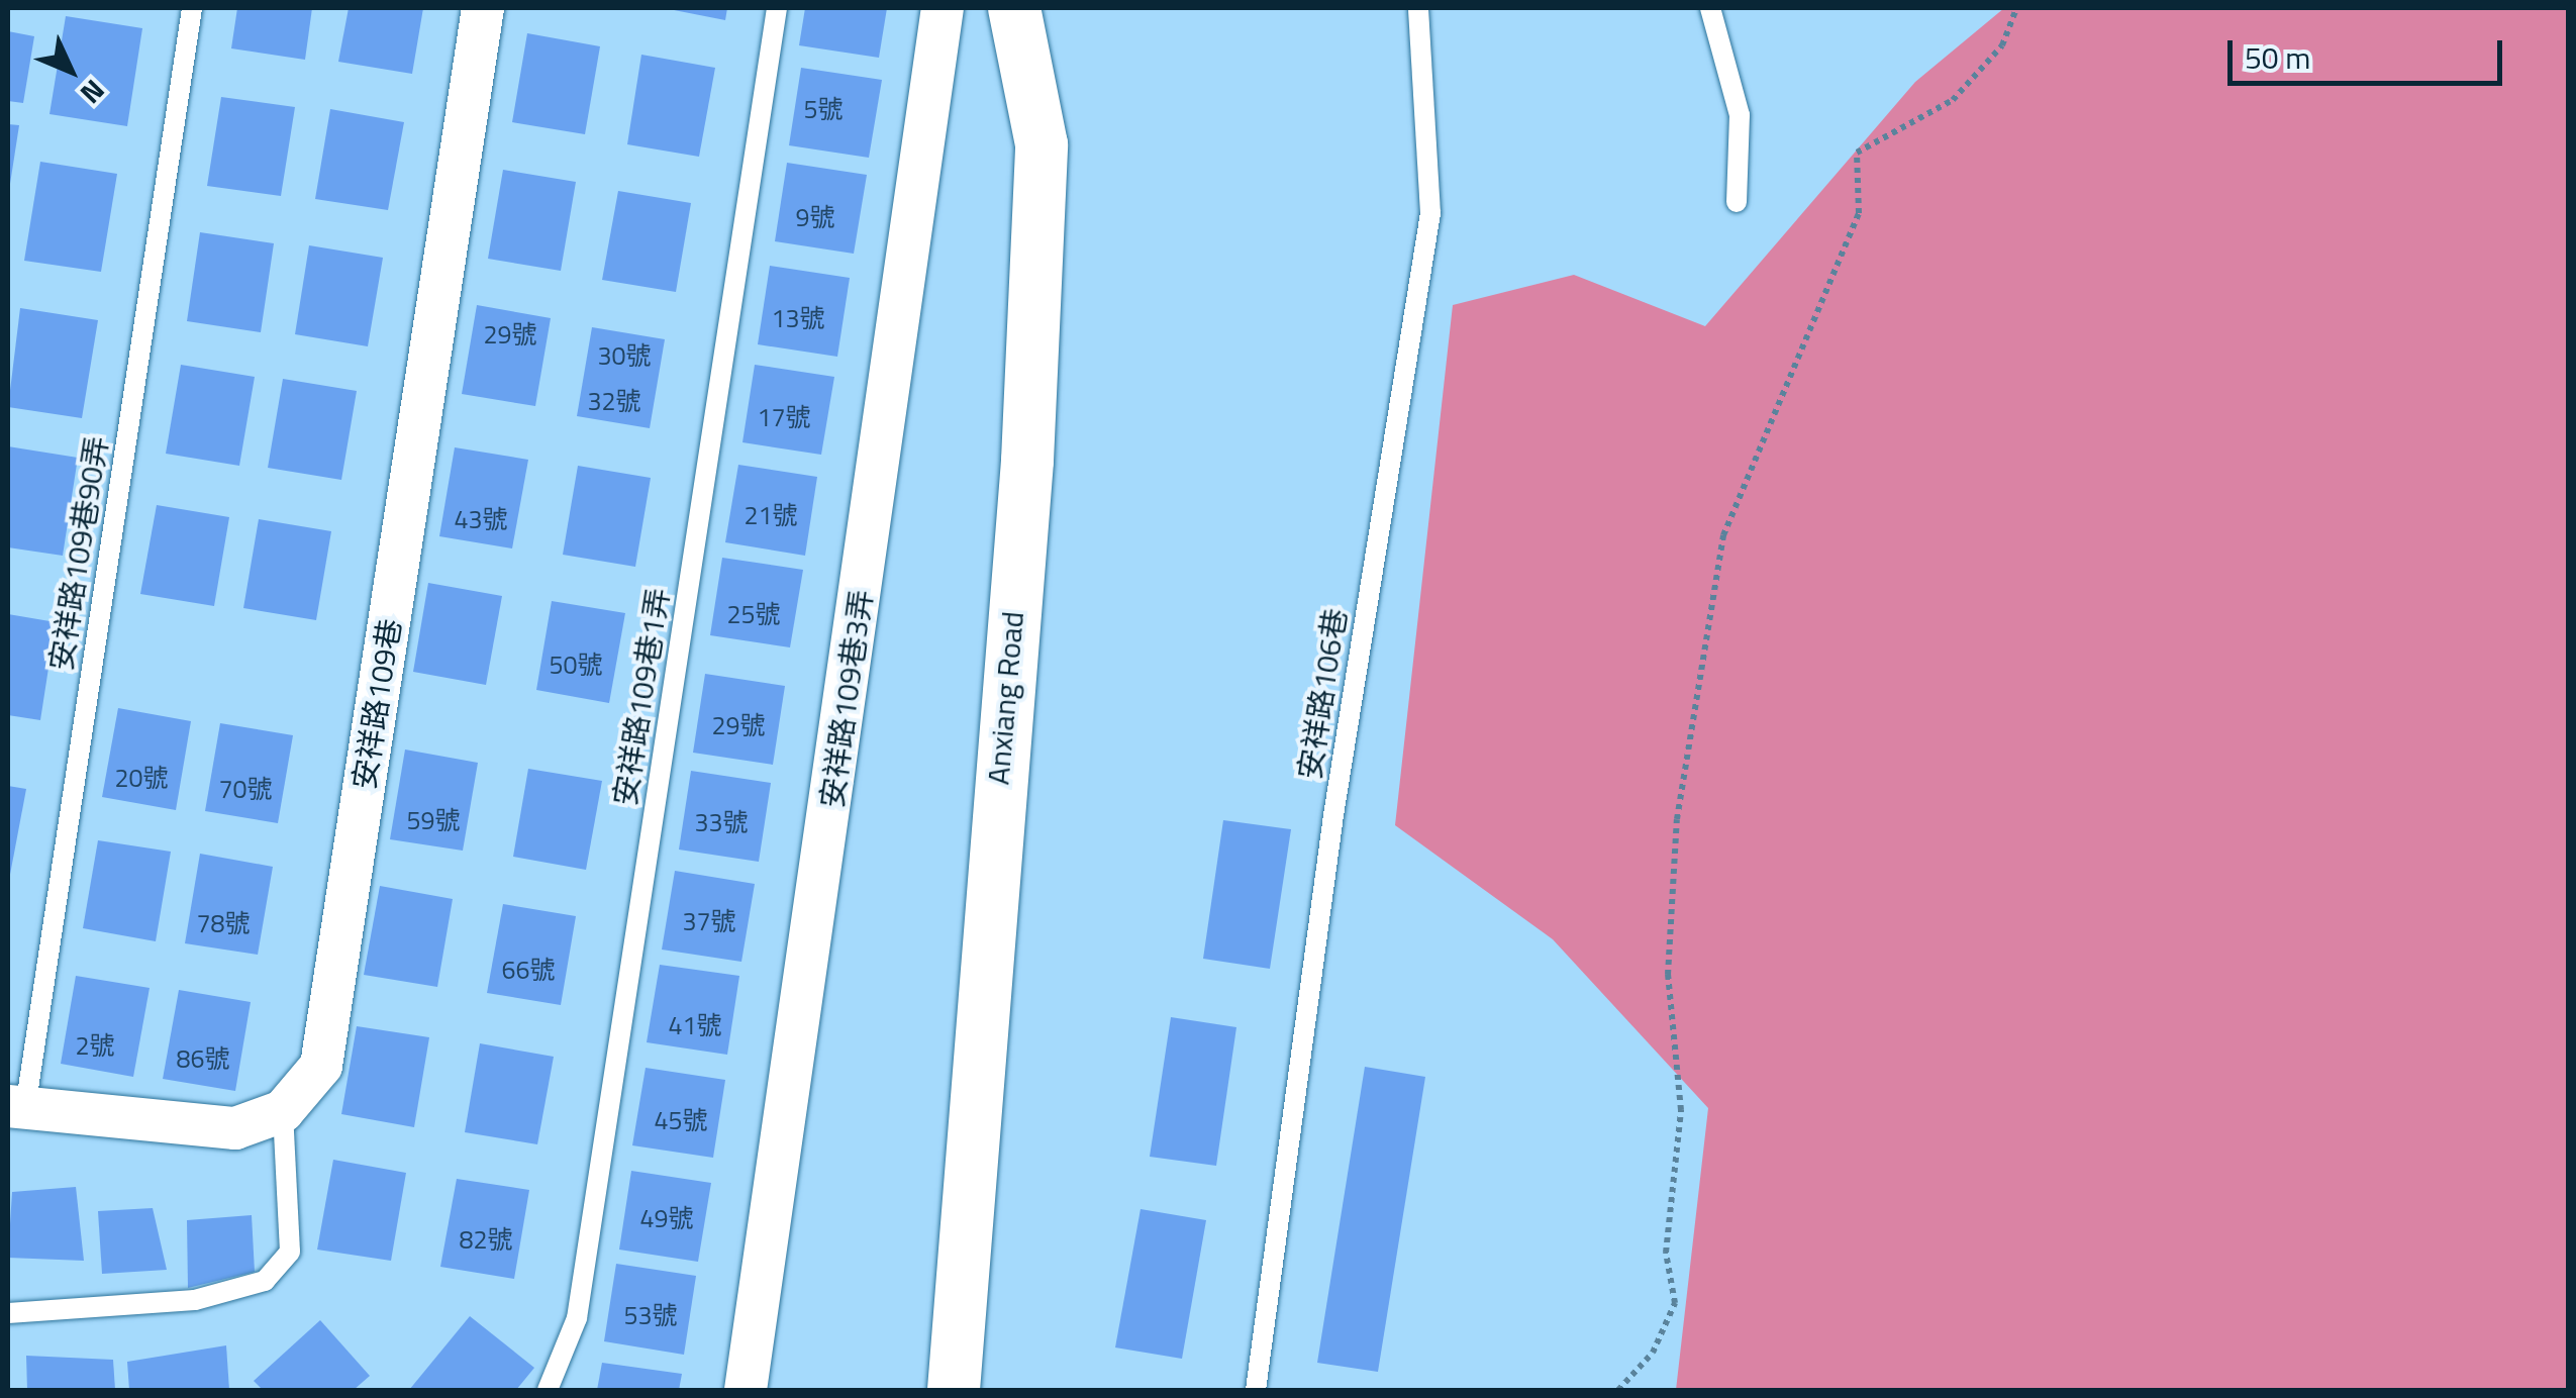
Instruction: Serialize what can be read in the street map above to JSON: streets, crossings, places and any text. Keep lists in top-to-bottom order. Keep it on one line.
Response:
{"streets":{"street":["Anxiang Road","安祥路109巷3弄","安祥路109巷"],"lane":["安祥路109巷90弄","安祥路106巷","安祥路109巷1弄"]},"crossings":[["安祥路109巷90弄","安祥路109巷"]],"house_numbers":["5號","9號","13號","29號","30號","32號","17號","21號","43號","25號","50號","29號","20號","70號","59號","33號","37號","78號","66號","41號","2號","86號","45號","49號","82號","53號"],"scale_bar":"50 m","north":"bottom right"}
